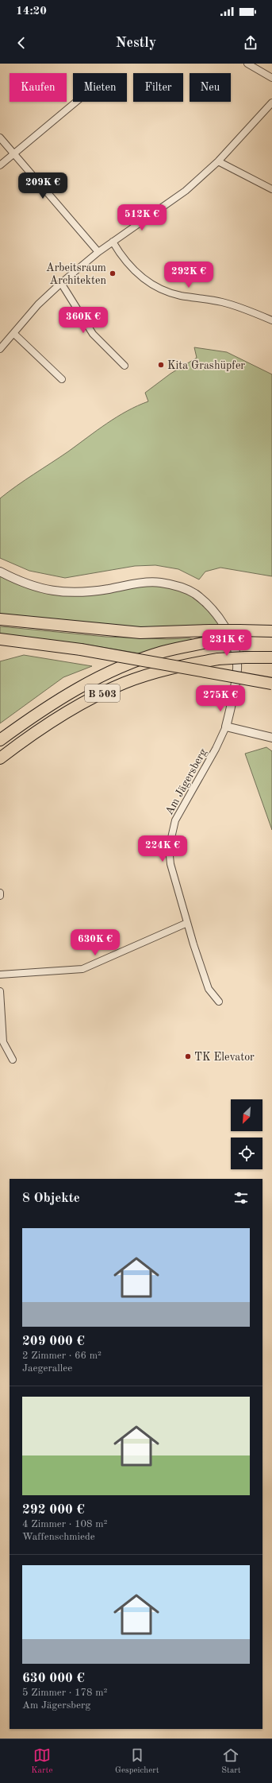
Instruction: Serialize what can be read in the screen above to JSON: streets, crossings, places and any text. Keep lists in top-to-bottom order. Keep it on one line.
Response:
{"streets":{"highway":["B 503"],"street":["Am Jägersberg"]},"places":["Arbeitsraum Architekten","Kita Grashüpfer","TK Elevator"],"north":"bottom left","page":{"status":"14:20","header":"Nestly","chip":["Kaufen","Mieten","Filter","Neu"],"price":["209K €","512K €","292K €","360K €","231K €","275K €","224K €","630K €"],"heading":"8 Objekte","list":[{"name":"209 000 €","note":"2 Zimmer · 66 m² · Jaegerallee"},{"name":"292 000 €","note":"4 Zimmer · 108 m² · Waffenschmiede"},{"name":"630 000 €","note":"5 Zimmer · 178 m² · Am Jägersberg"}],"tabs":["Karte","Gespeichert","Start"]}}
